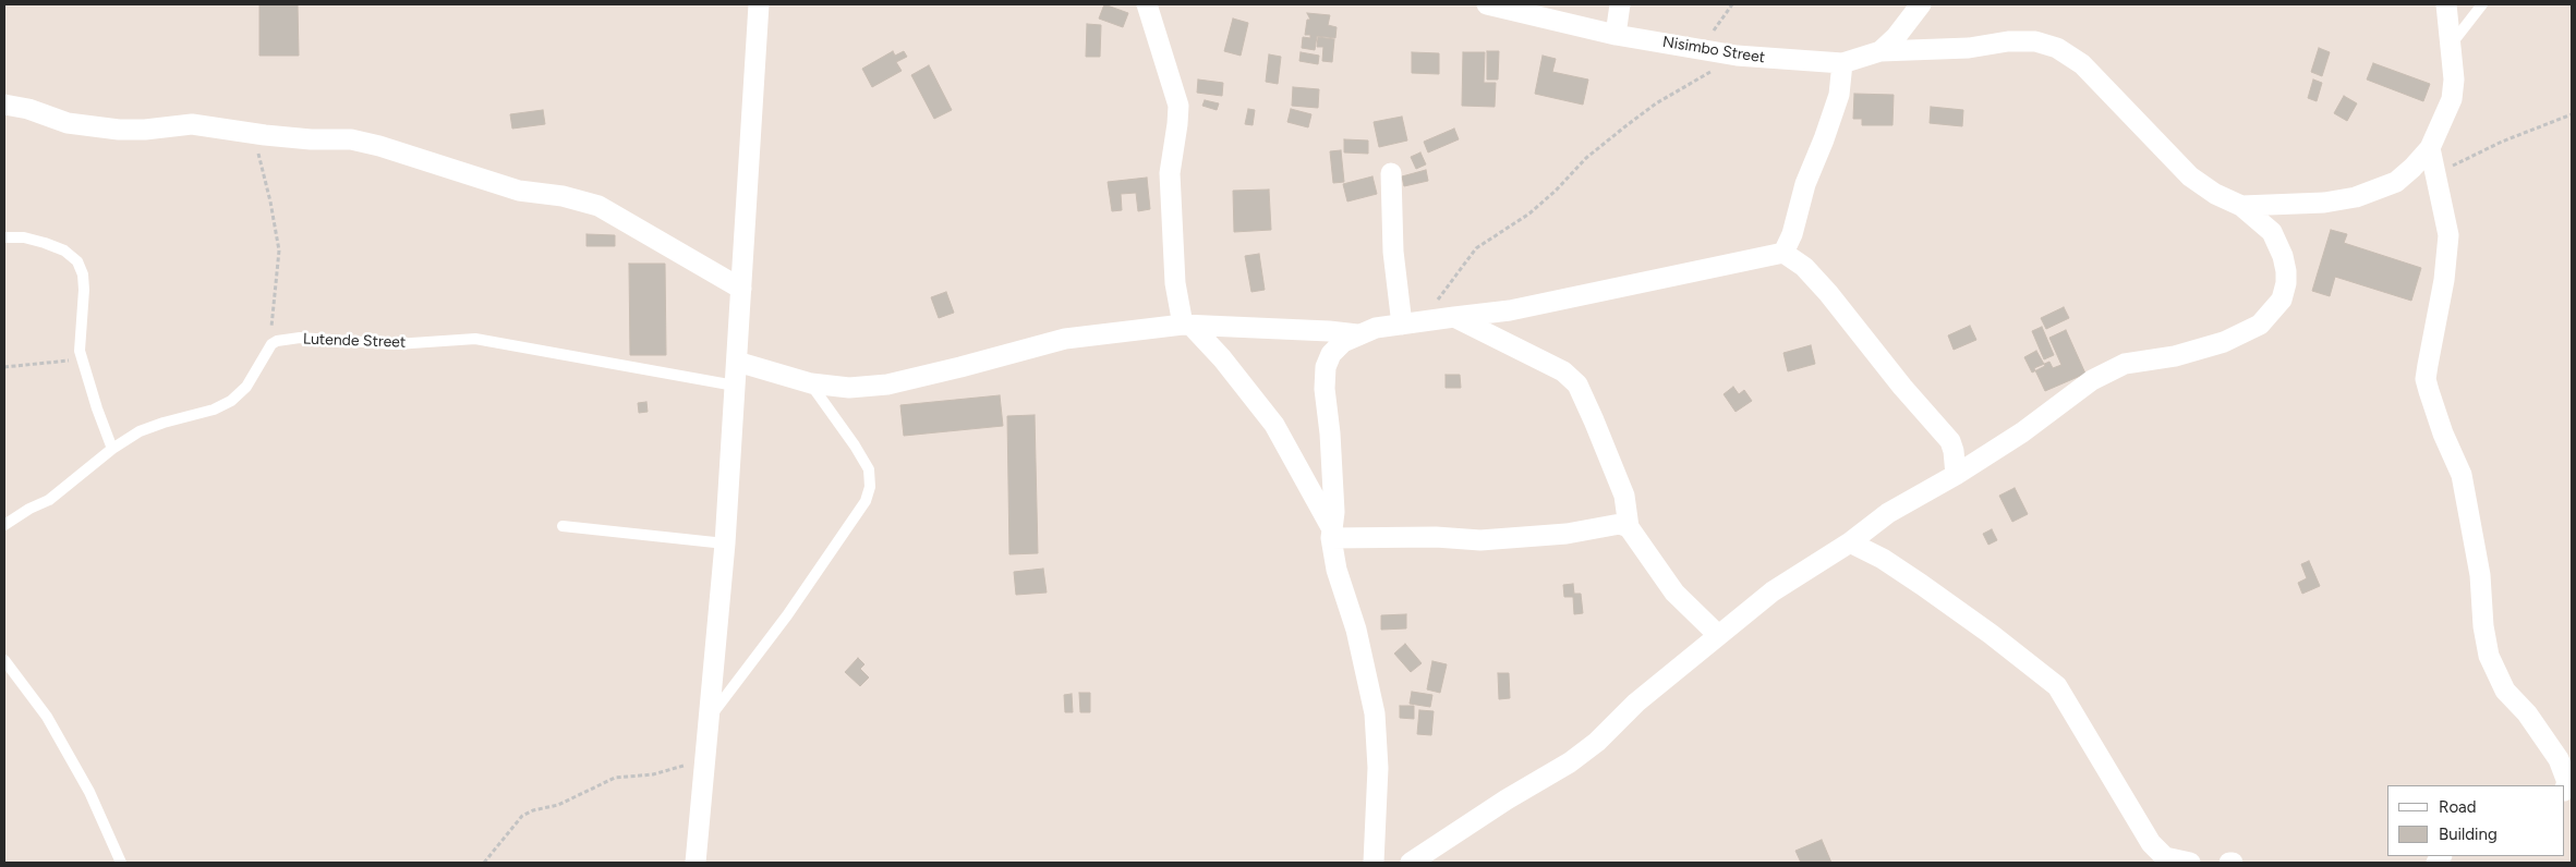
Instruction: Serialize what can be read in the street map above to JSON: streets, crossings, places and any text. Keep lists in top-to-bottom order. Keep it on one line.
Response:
{"streets":{"street":["Nisimbo Street"],"lane":["Lutende Street"]},"legend":["Road","Building"]}
